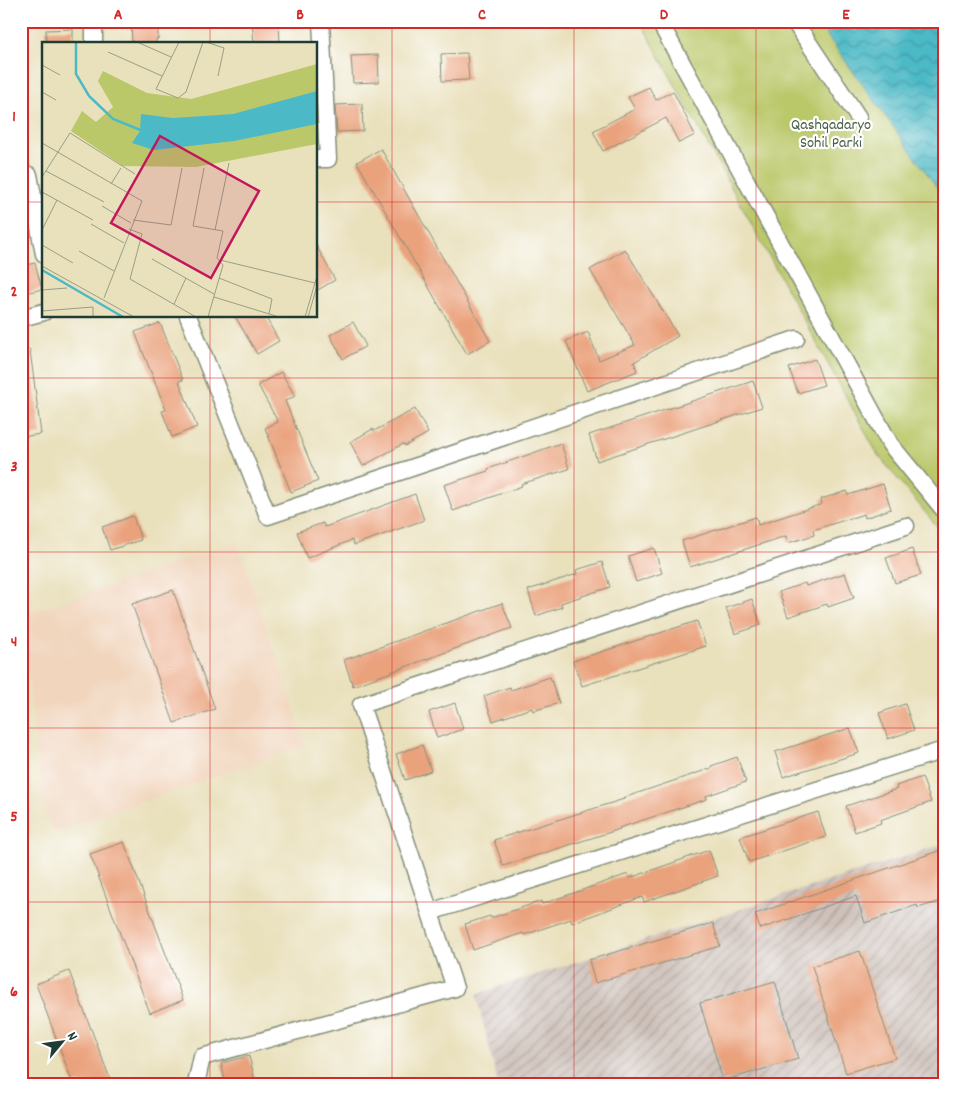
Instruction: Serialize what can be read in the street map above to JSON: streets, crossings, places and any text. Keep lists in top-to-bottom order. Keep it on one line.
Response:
{"parks":["Qashqadaryo Sohil Parki"],"north":"top right","grid":{"columns":["A","B","C","D","E"],"rows":["1","2","3","4","5","6"]}}
